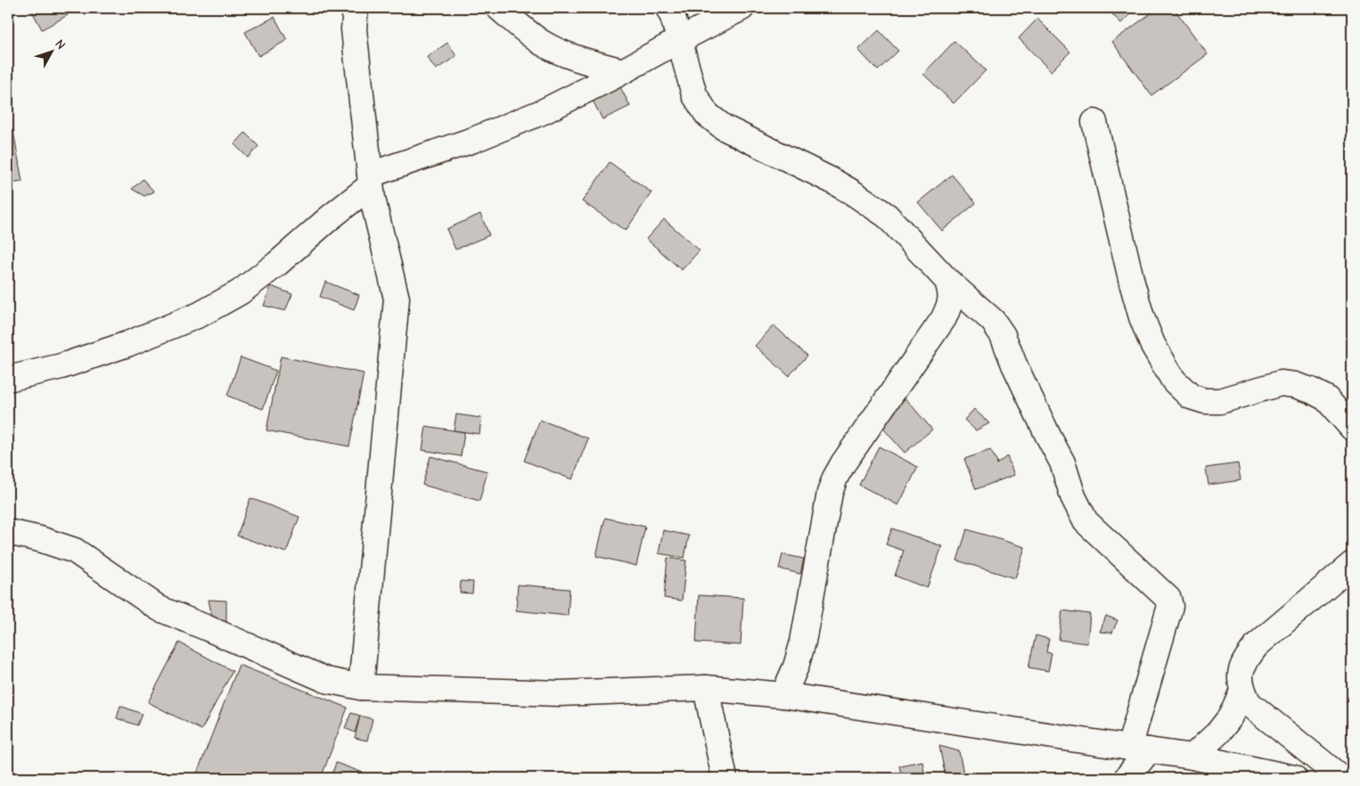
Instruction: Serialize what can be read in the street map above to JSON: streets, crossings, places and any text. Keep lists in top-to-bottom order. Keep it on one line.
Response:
{"north":"top right"}
